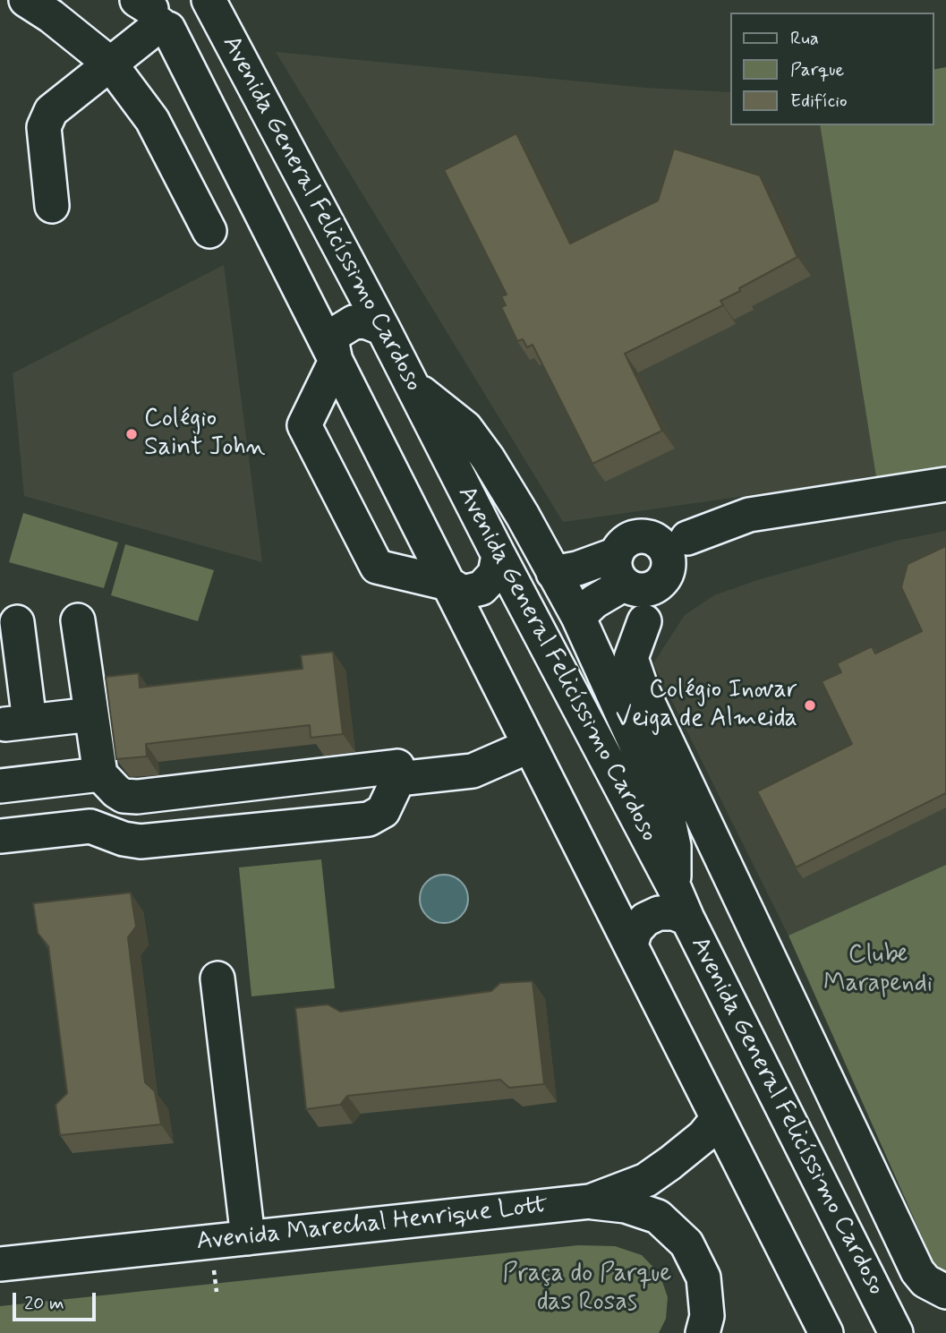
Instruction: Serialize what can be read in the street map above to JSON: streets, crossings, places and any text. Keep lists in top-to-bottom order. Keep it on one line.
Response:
{"streets":{"street":["Avenida General Felicíssimo Cardoso","Avenida Marechal Henrique Lott"]},"crossings":[["Avenida General Felicíssimo Cardoso","Avenida Marechal Henrique Lott"]],"parks":["Clube Marapendi","Praça do Parque das Rosas"],"places":["Colégio Saint John","Colégio Inovar Veiga de Almeida"],"legend":["Rua","Parque","Edifício"],"scale_bar":"20 m"}
